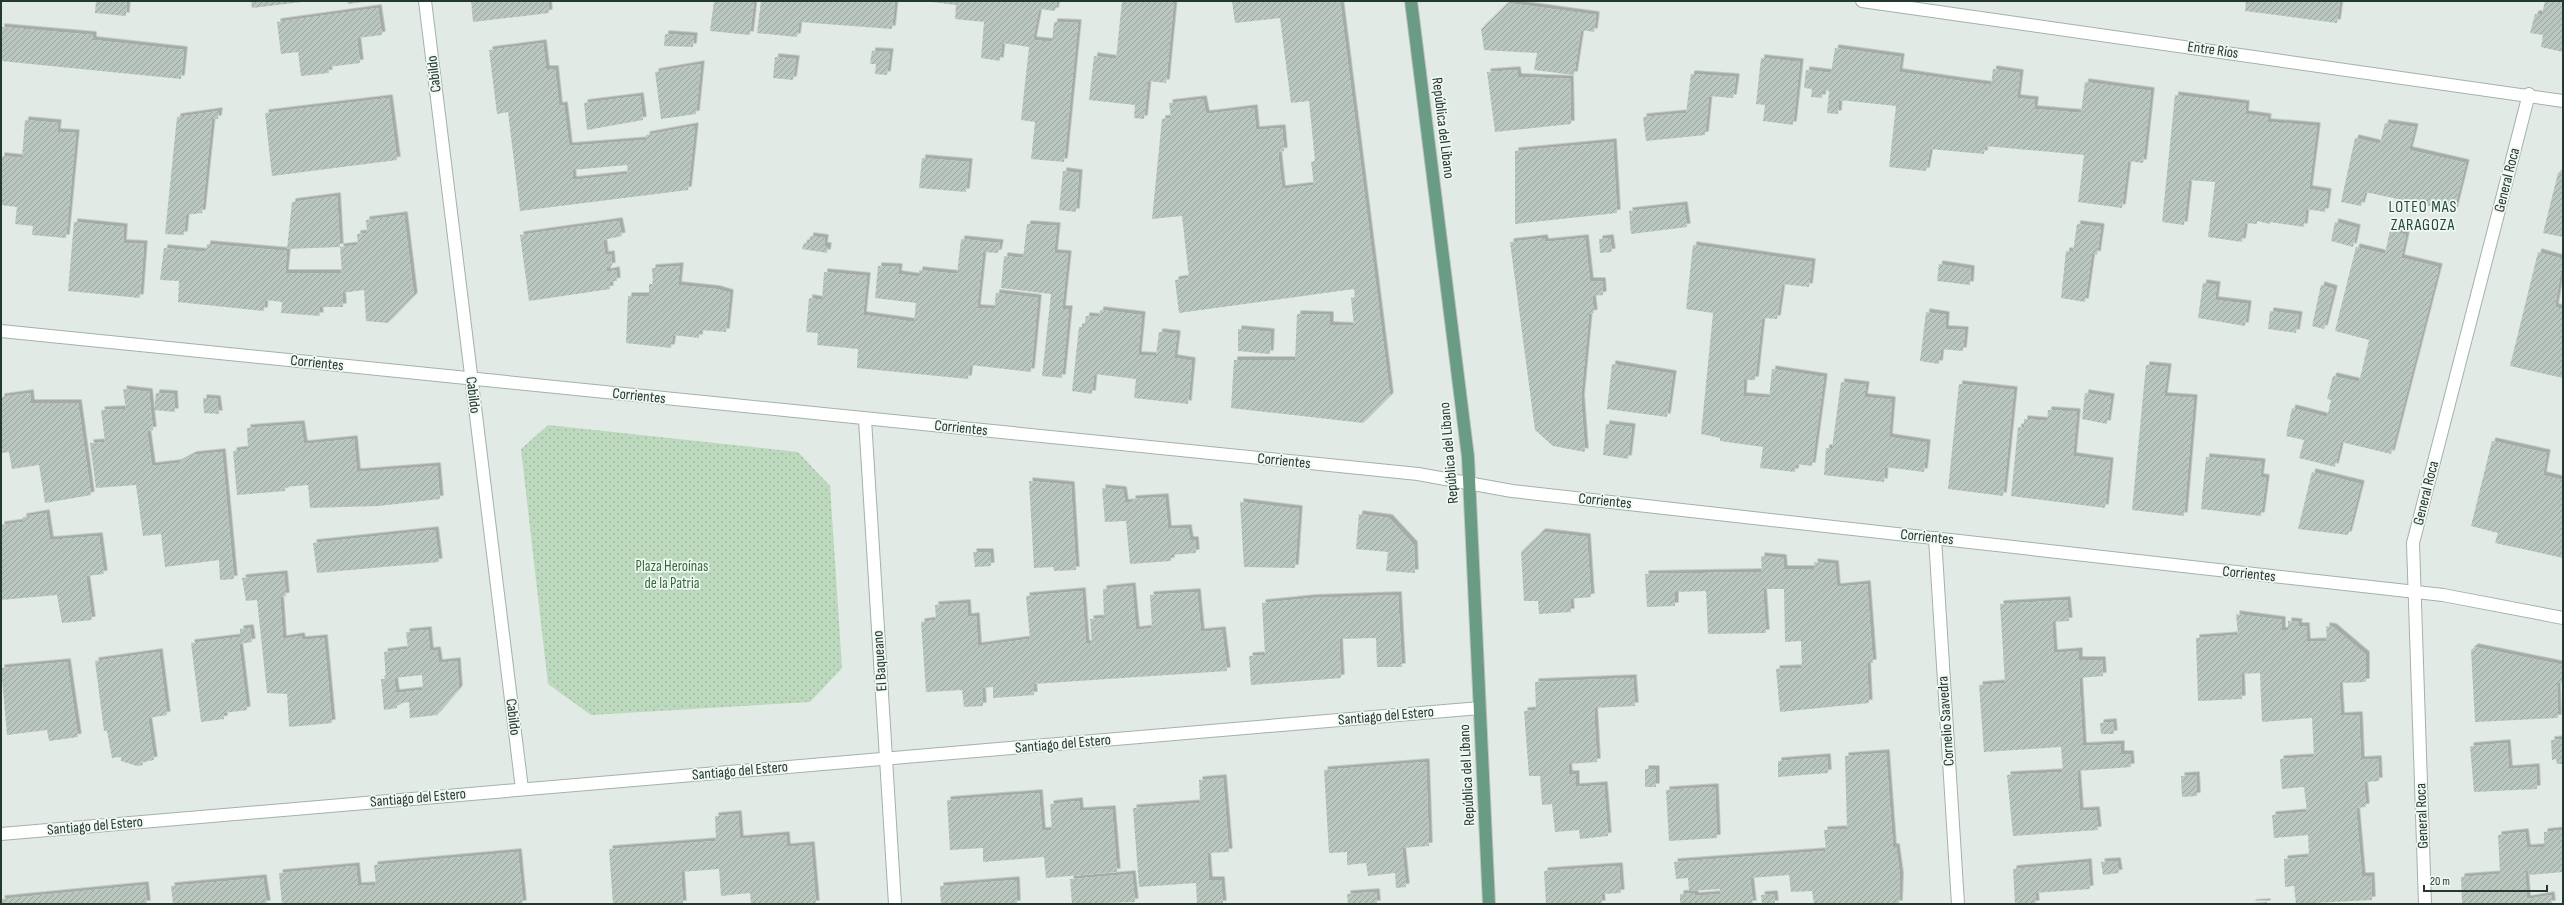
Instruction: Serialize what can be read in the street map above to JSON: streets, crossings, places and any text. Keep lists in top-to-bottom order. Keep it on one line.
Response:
{"streets":{"main road":["República del Líbano"],"street":["Entre Ríos","Cabildo","General Roca","Corrientes","El Baqueano","Santiago del Estero","Cornelio Saavedra"]},"crossings":[["Entre Ríos","General Roca"],["Cabildo","Corrientes"],["Cabildo","Santiago del Estero"],["República del Líbano","Corrientes"],["República del Líbano","Santiago del Estero"],["General Roca","Corrientes"],["Corrientes","El Baqueano"],["Corrientes","Cornelio Saavedra"],["El Baqueano","Santiago del Estero"]],"districts":["LOTEO MAS ZARAGOZA"],"parks":["Plaza Heroínas de la Patria"],"scale_bar":"20 m"}
